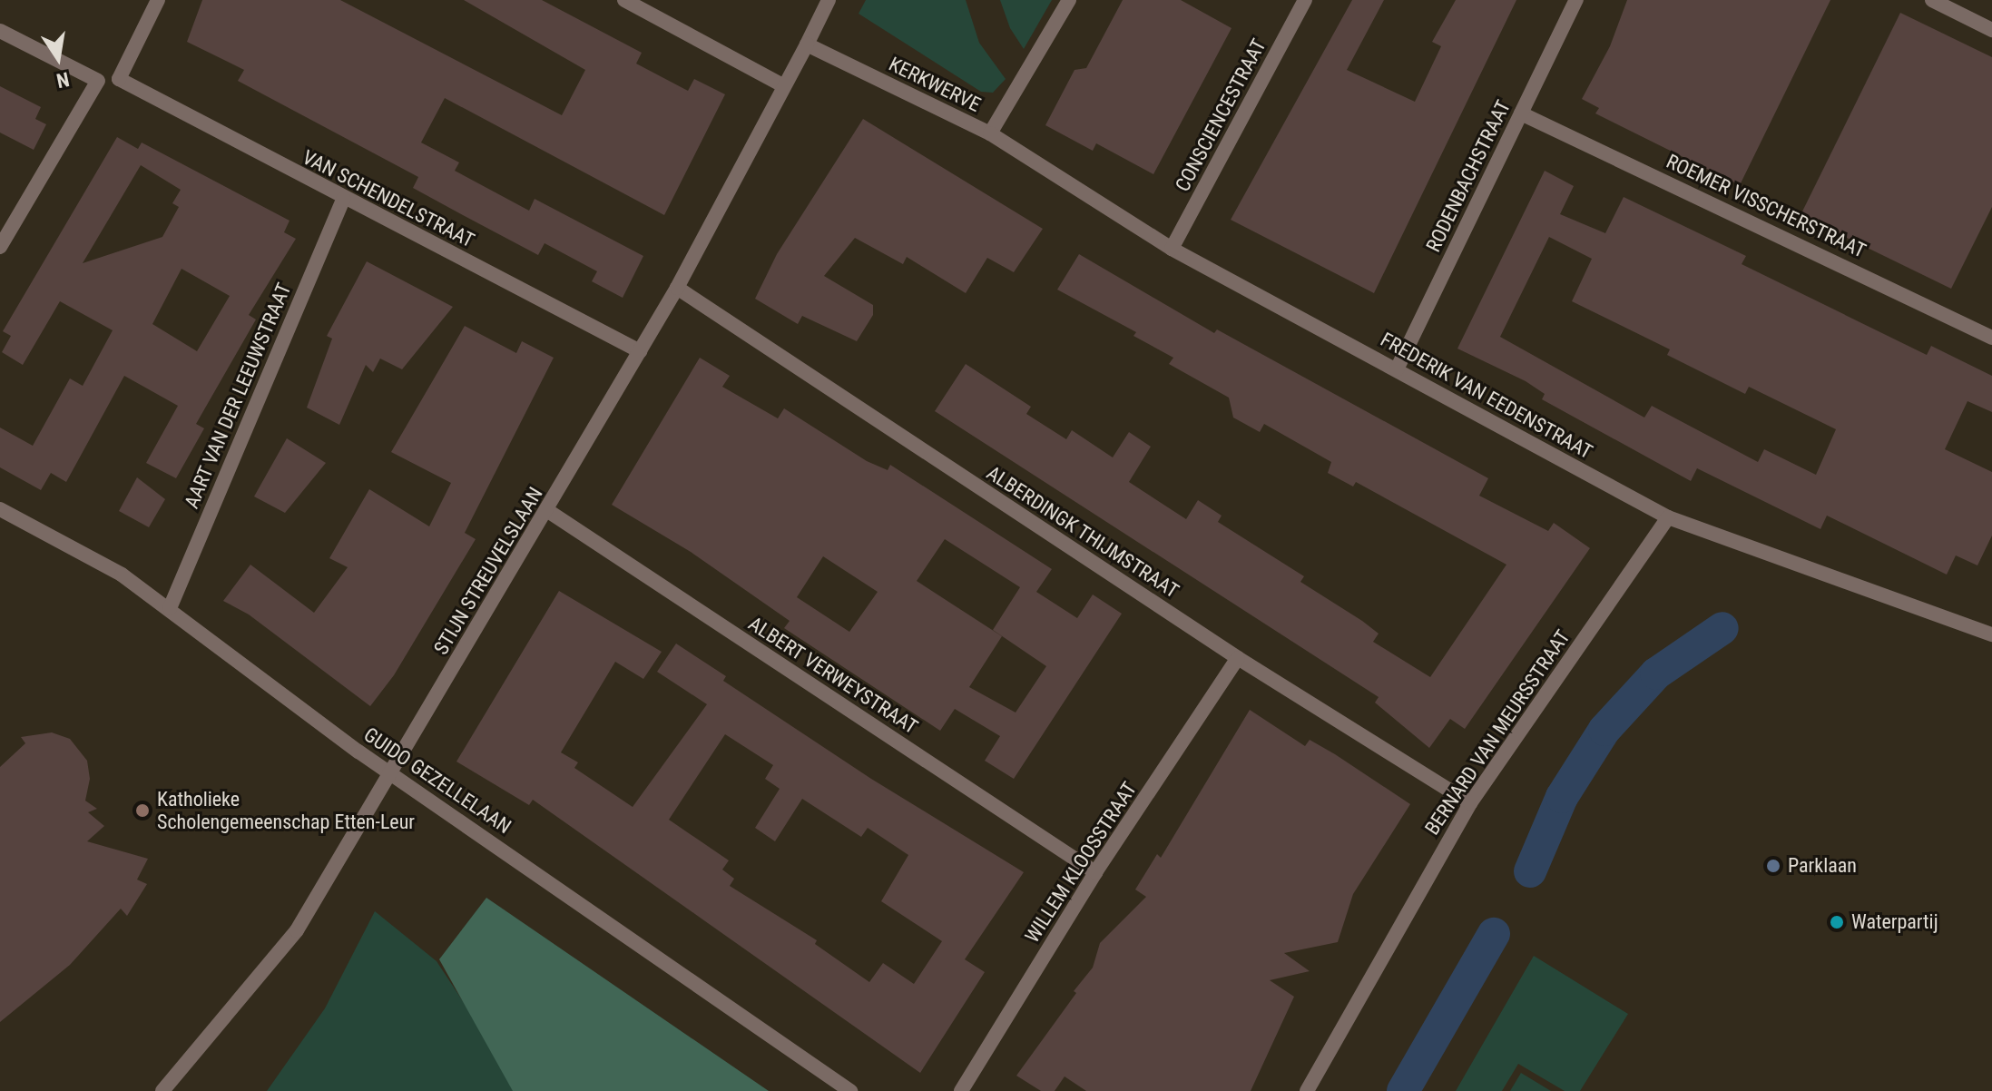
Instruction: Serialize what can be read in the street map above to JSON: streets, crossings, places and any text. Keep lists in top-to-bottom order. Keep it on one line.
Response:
{"streets":{"street":["KERKWERVE","CONSCIENCESTRAAT","RODENBACHSTRAAT","VAN SCHENDELSTRAAT","ROEMER VISSCHERSTRAAT","AART VAN DER LEEUWSTRAAT","FREDERIK VAN EEDENSTRAAT","ALBERDINGK THIJMSTRAAT","STIJN STREUVELSLAAN","ALBERT VERWEYSTRAAT","BERNARD VAN MEURSSTRAAT","GUIDO GEZELLELAAN","WILLEM KLOOSSTRAAT"]},"crossings":[["KERKWERVE","FREDERIK VAN EEDENSTRAAT"],["KERKWERVE","STIJN STREUVELSLAAN"],["CONSCIENCESTRAAT","FREDERIK VAN EEDENSTRAAT"],["RODENBACHSTRAAT","ROEMER VISSCHERSTRAAT"],["RODENBACHSTRAAT","FREDERIK VAN EEDENSTRAAT"],["VAN SCHENDELSTRAAT","AART VAN DER LEEUWSTRAAT"],["VAN SCHENDELSTRAAT","STIJN STREUVELSLAAN"],["AART VAN DER LEEUWSTRAAT","GUIDO GEZELLELAAN"],["FREDERIK VAN EEDENSTRAAT","BERNARD VAN MEURSSTRAAT"],["ALBERDINGK THIJMSTRAAT","STIJN STREUVELSLAAN"],["ALBERDINGK THIJMSTRAAT","BERNARD VAN MEURSSTRAAT"],["ALBERDINGK THIJMSTRAAT","WILLEM KLOOSSTRAAT"],["STIJN STREUVELSLAAN","ALBERT VERWEYSTRAAT"],["STIJN STREUVELSLAAN","GUIDO GEZELLELAAN"],["ALBERT VERWEYSTRAAT","WILLEM KLOOSSTRAAT"]],"places":["Katholieke Scholengemeenschap Etten-Leur","Parklaan","Waterpartij"],"north":"bottom"}
